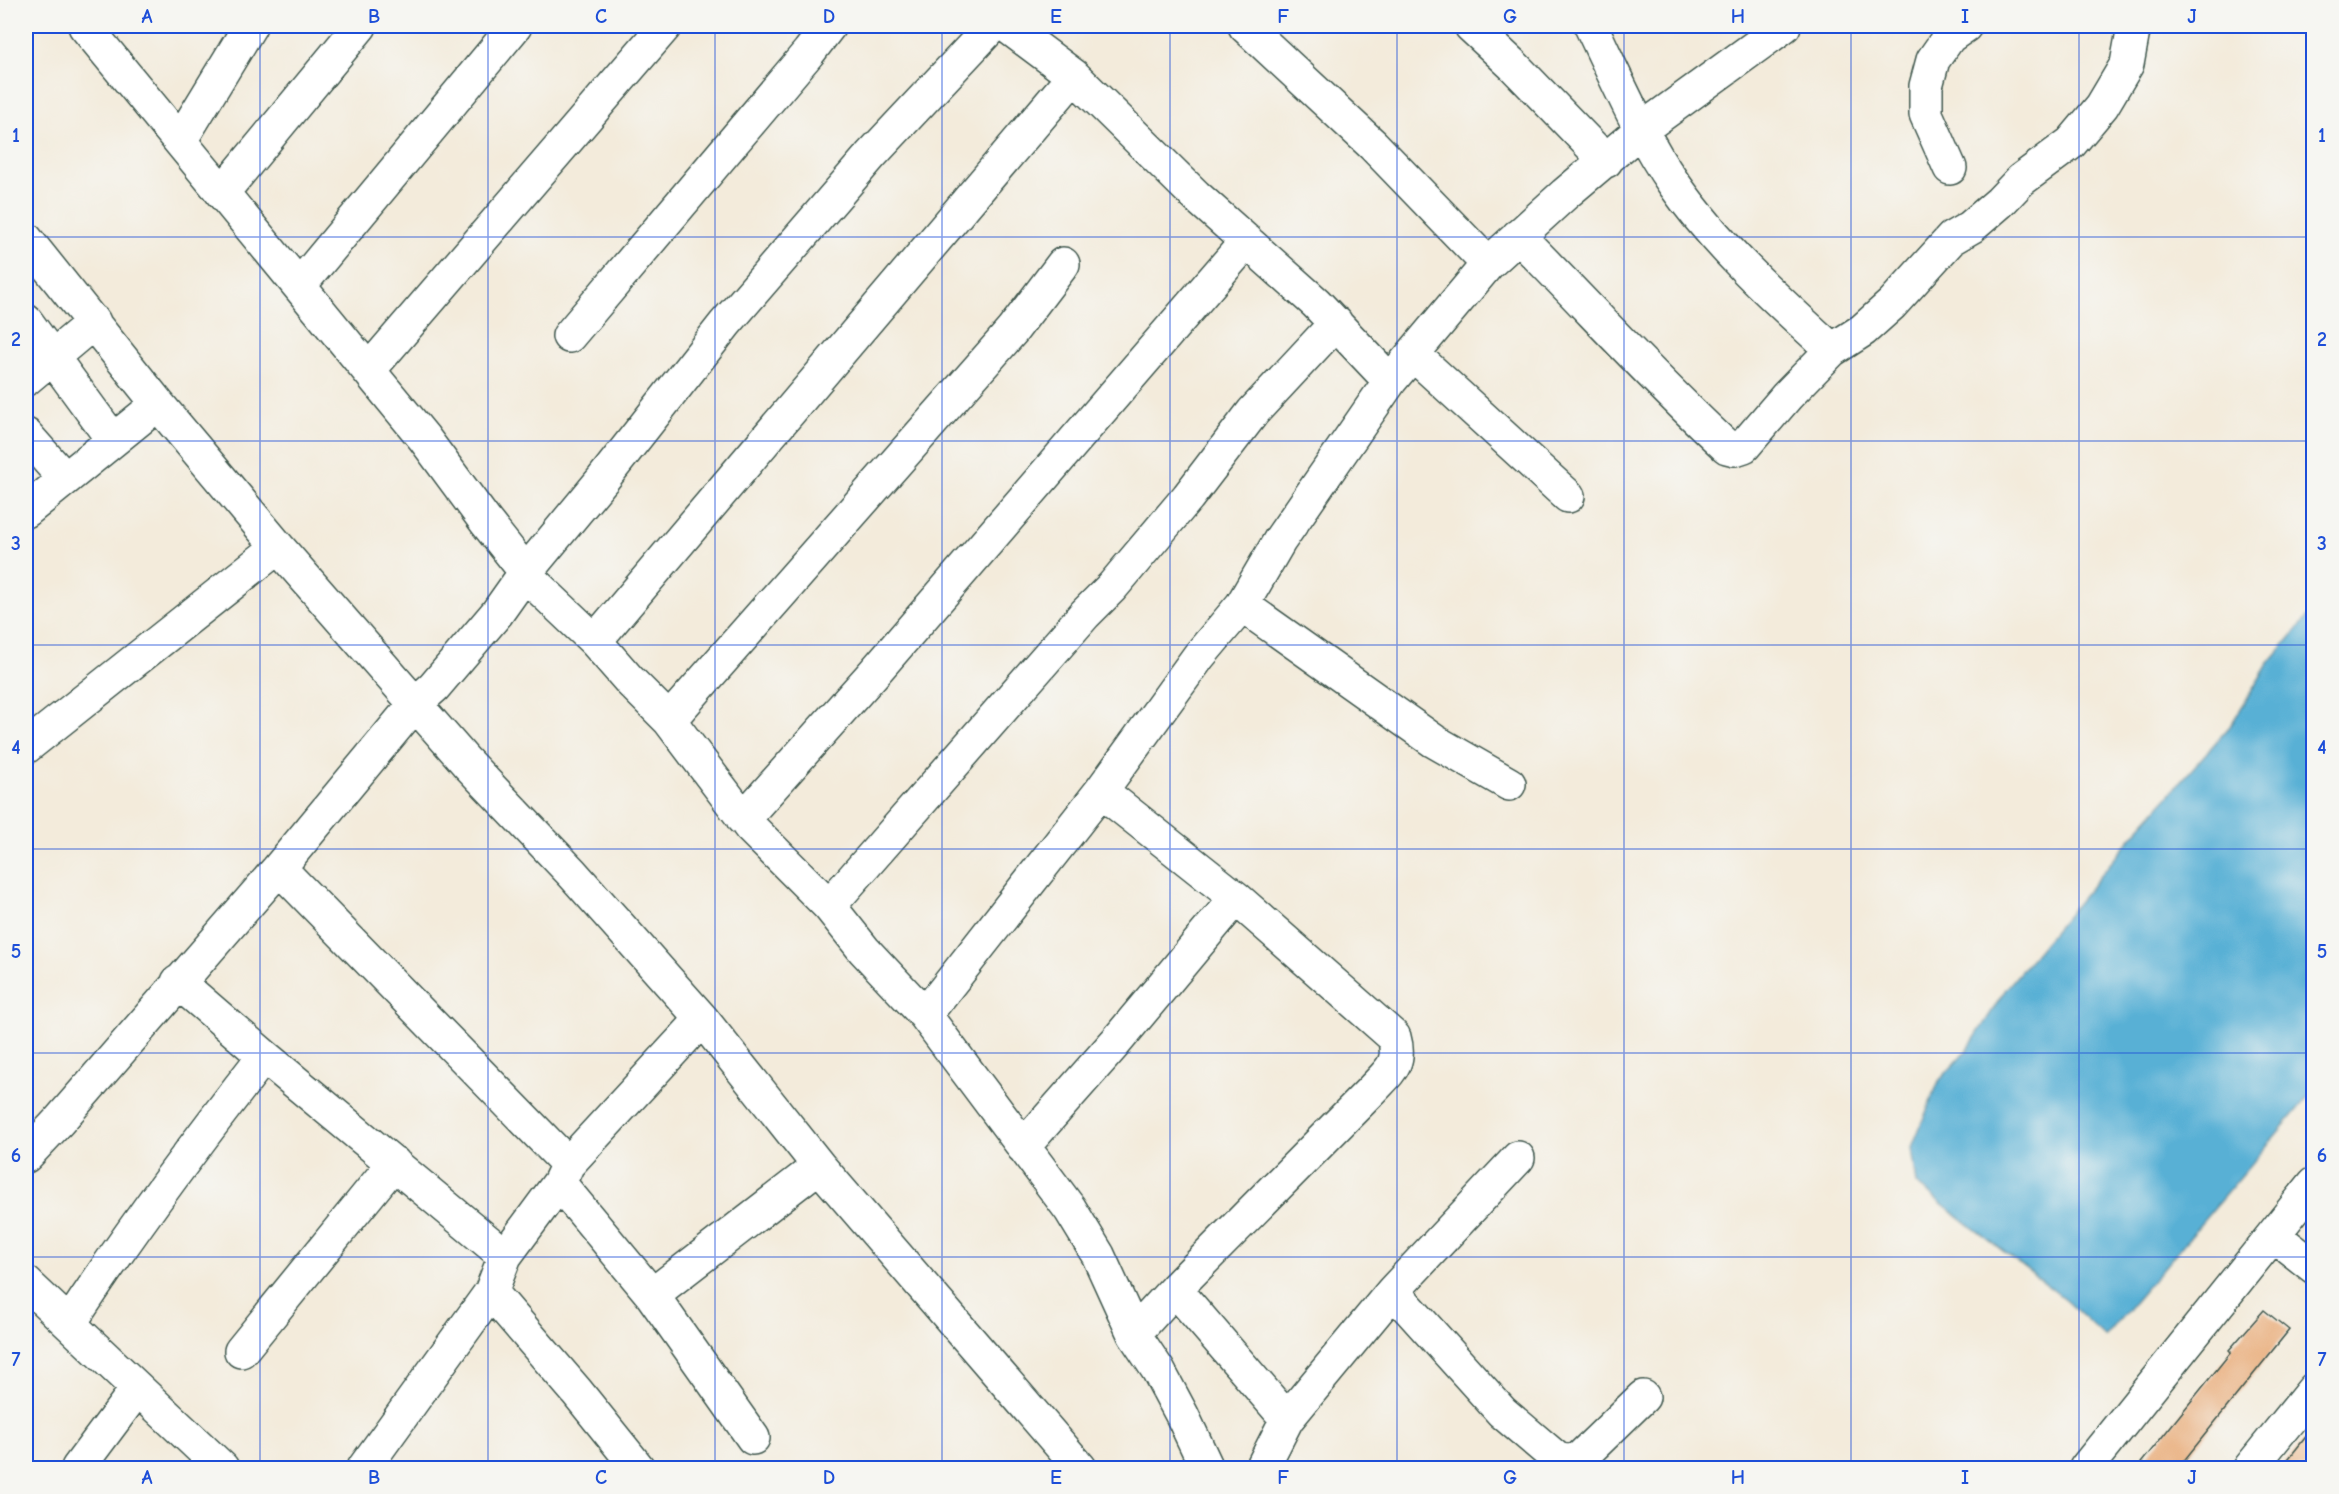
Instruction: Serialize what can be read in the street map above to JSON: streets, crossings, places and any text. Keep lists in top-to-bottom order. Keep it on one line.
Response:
{"grid":{"columns":["A","B","C","D","E","F","G","H","I","J"],"rows":["1","2","3","4","5","6","7"]}}
